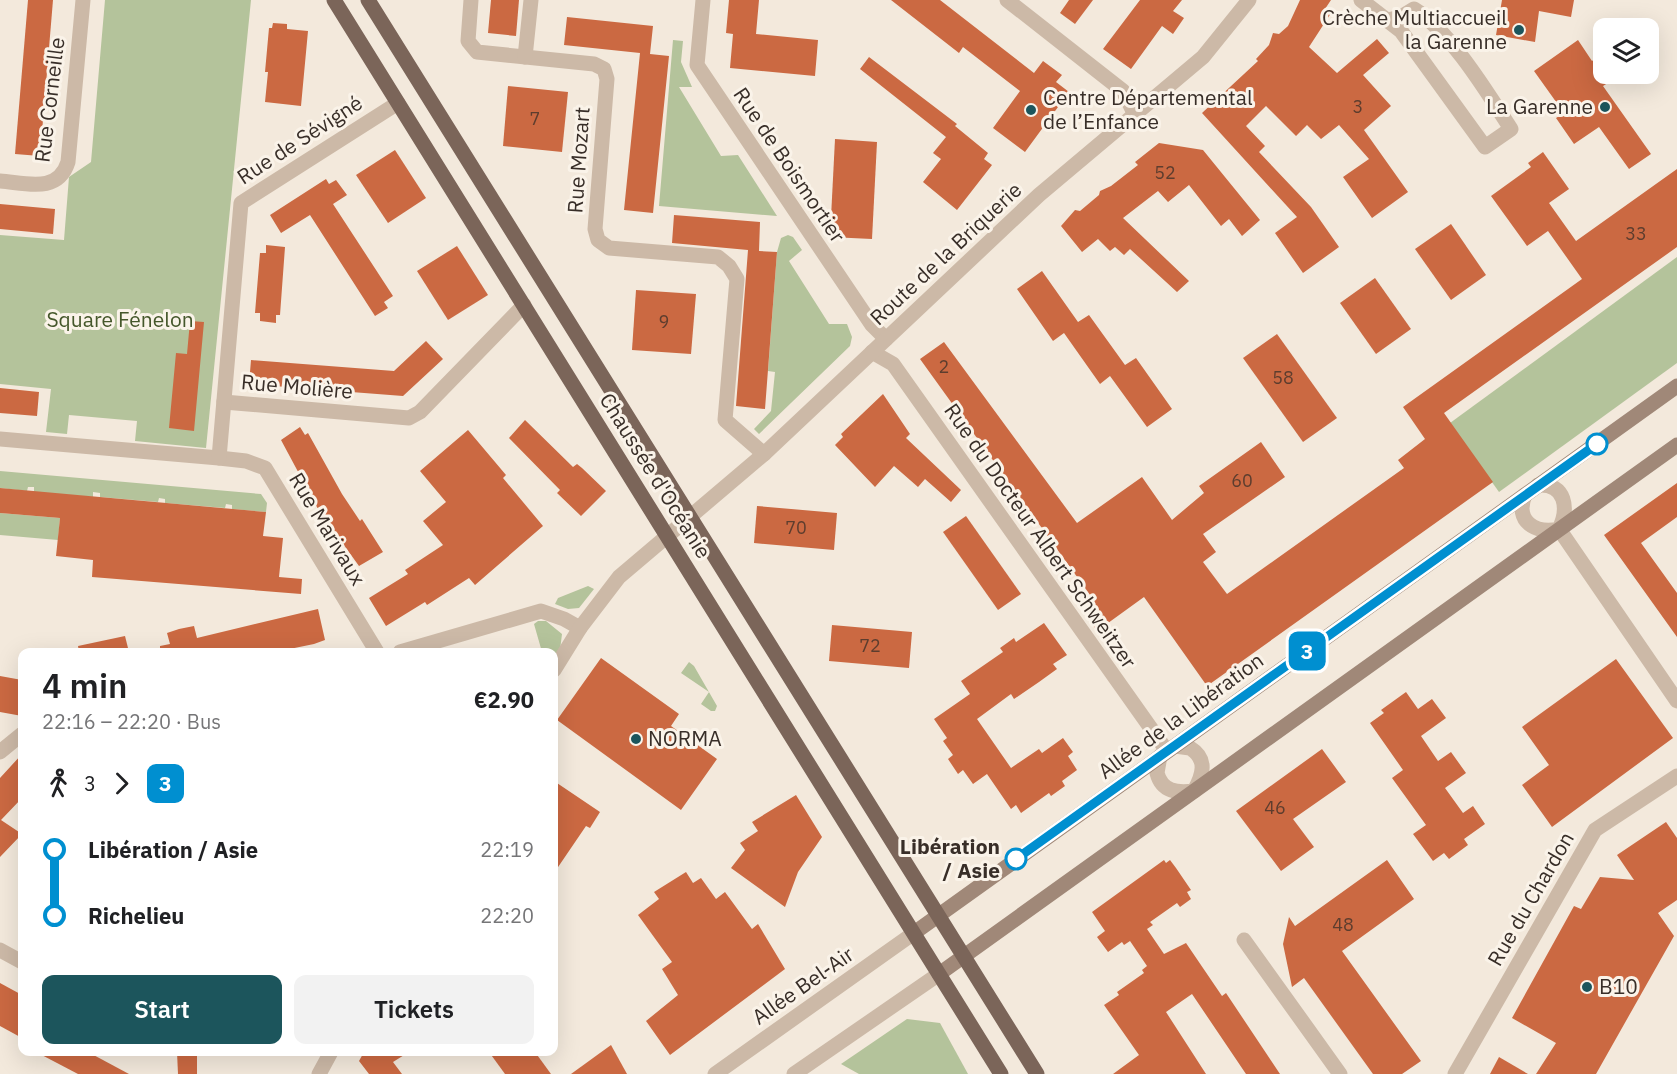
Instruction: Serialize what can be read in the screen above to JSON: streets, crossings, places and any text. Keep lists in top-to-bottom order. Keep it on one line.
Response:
{"streets":{"main road":["Chaussée d'Océanie","Allée de la Libération"],"street":["Rue Corneille","Rue de Sévigné","Rue Mozart","Rue de Boismortier","Route de la Briquerie","Rue Molière","Rue Marivaux","Rue du Docteur Albert Schweitzer","Rue du Chardon","Allée Bel-Air"]},"crossings":[["Rue de Sévigné","Rue Molière"],["Rue de Sévigné","Chaussée d'Océanie"],["Rue Mozart","Route de la Briquerie"],["Rue de Boismortier","Route de la Briquerie"],["Route de la Briquerie","Chaussée d'Océanie"],["Route de la Briquerie","Rue du Docteur Albert Schweitzer"],["Rue Molière","Chaussée d'Océanie"],["Rue Molière","Rue Marivaux"],["Chaussée d'Océanie","Allée de la Libération"],["Chaussée d'Océanie","Allée Bel-Air"],["Rue du Docteur Albert Schweitzer","Allée de la Libération"],["Allée de la Libération","Allée Bel-Air"]],"parks":["Square Fénelon"],"places":["Crèche Multiaccueil la Garenne","La Garenne","Centre Départemental de l’Enfance","NORMA","Libération / Asie","B10"],"lines":["bus line 3"],"house_numbers":["3","7","52","33","9","2","58","60","70","72","46","48"],"page":{"on_map":"3","heading":["4 min","22:16 – 22:20 · Bus","€2.90"],"legs":["3","3"],"list":[{"name":"Libération / Asie","value":"22:19"},{"name":"Richelieu","value":"22:20"}],"buttons":["Start","Tickets"]}}
